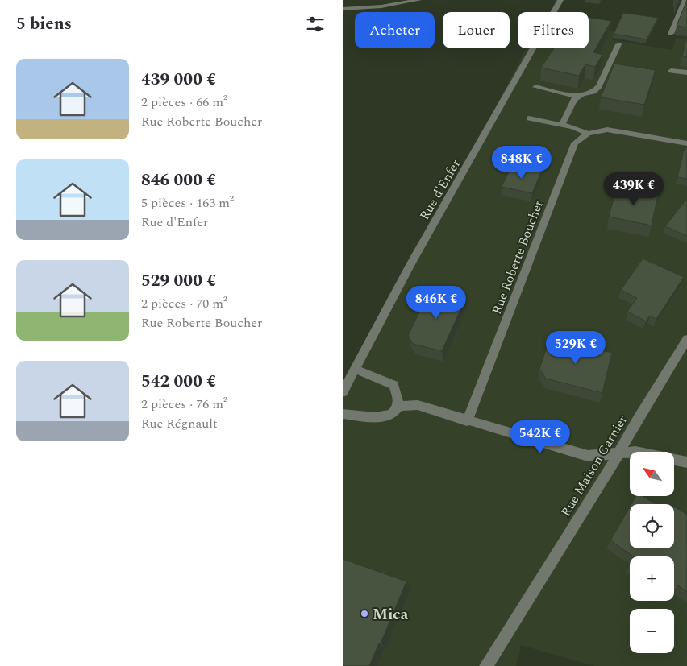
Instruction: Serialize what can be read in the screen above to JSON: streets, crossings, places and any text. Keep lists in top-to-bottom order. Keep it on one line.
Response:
{"streets":{"street":["Rue d'Enfer","Rue Roberte Boucher","Rue Maison Garnier"]},"places":["Mica"],"north":"top left","page":{"heading":"5 biens","chip":["Acheter","Louer","Filtres"],"list":[{"name":"439 000 €","note":"2 pièces · 66 m² · Rue Roberte Boucher"},{"name":"846 000 €","note":"5 pièces · 163 m² · Rue d'Enfer"},{"name":"529 000 €","note":"2 pièces · 70 m² · Rue Roberte Boucher"},{"name":"542 000 €","note":"2 pièces · 76 m² · Rue Régnault"}],"price":["848K €","439K €","846K €","529K €","542K €"],"map_buttons":["+","−"]}}
